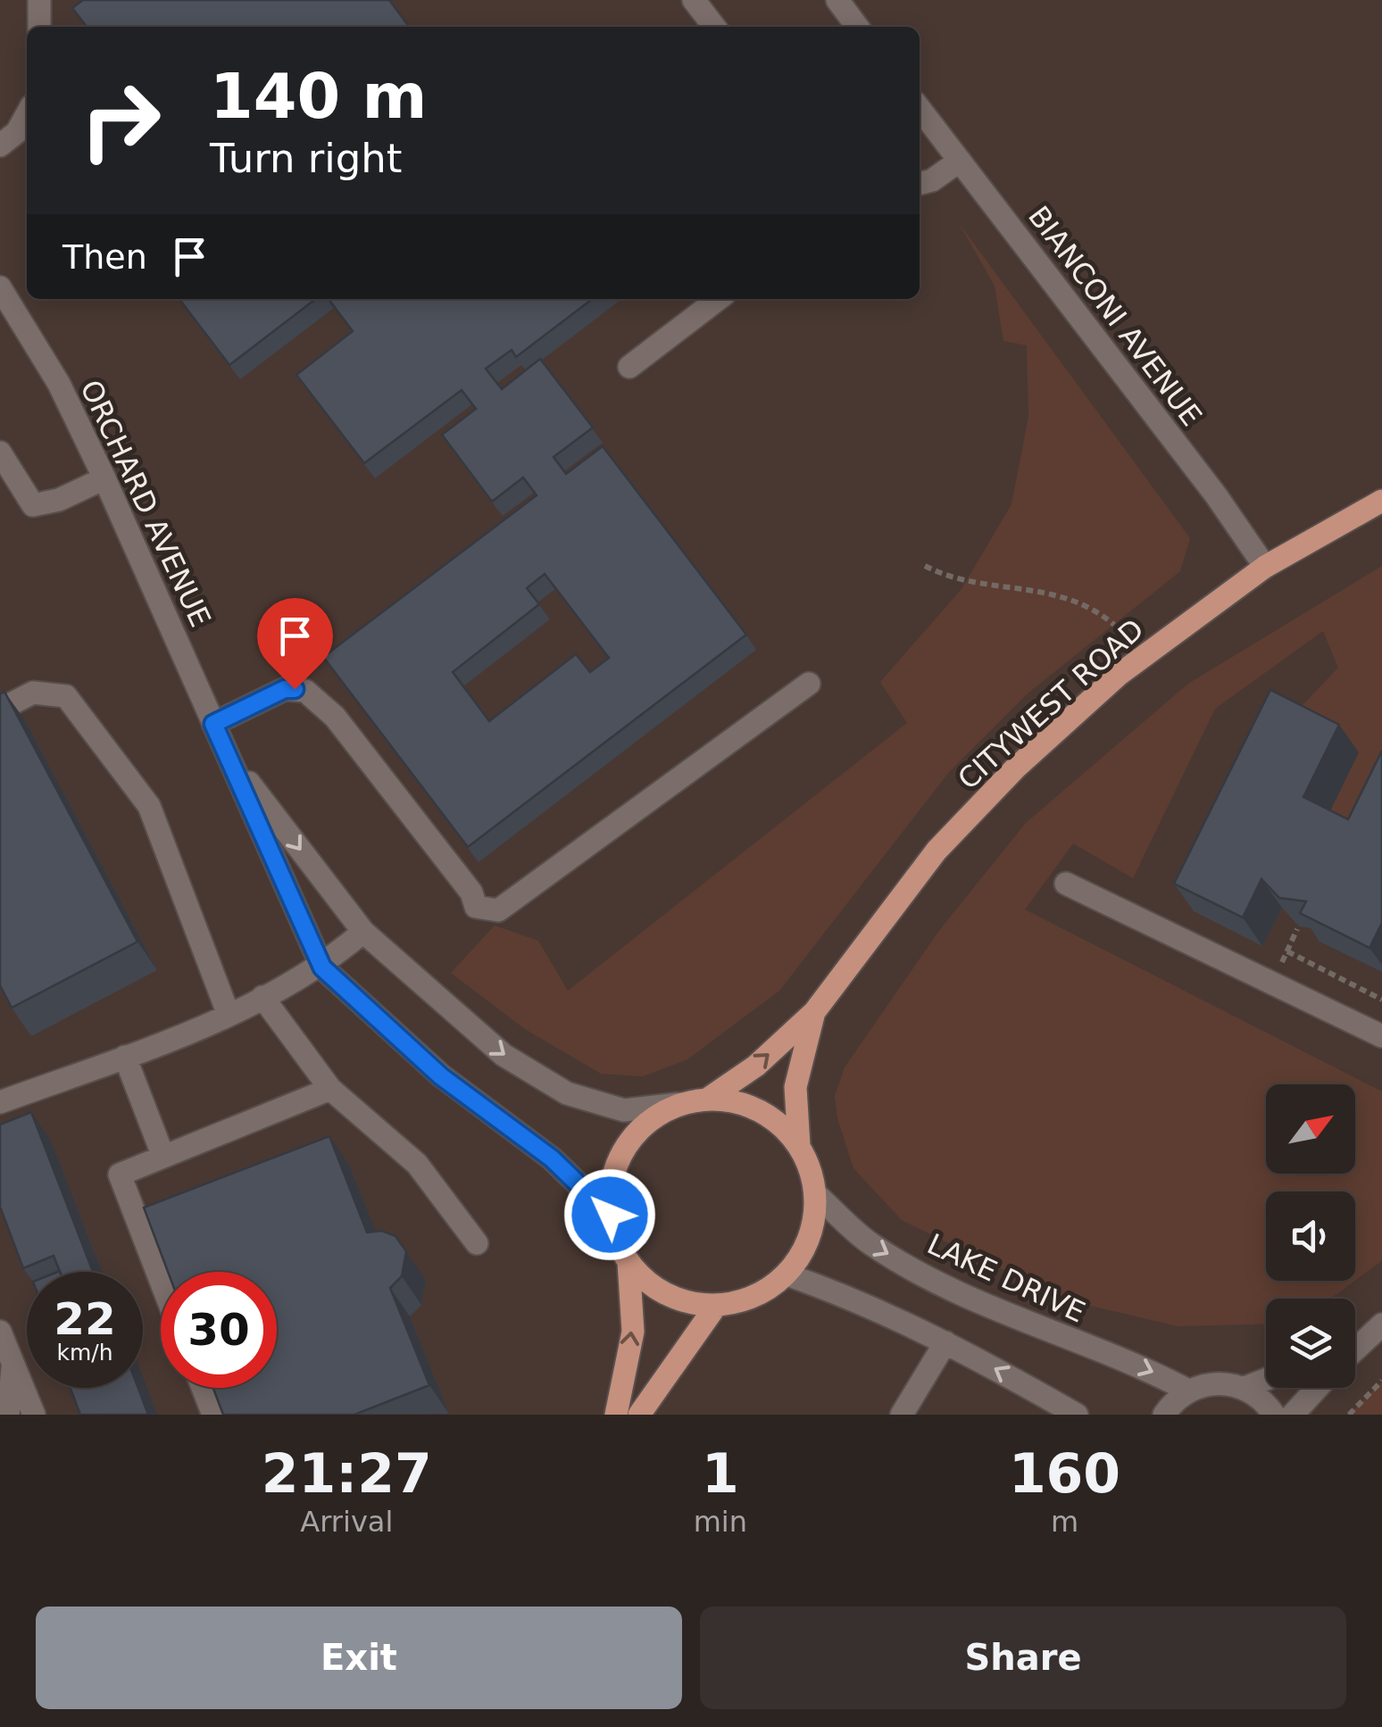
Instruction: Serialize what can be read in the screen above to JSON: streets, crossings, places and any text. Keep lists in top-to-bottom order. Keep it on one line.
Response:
{"streets":{"main road":["CITYWEST ROAD"],"street":["BIANCONI AVENUE","ORCHARD AVENUE","LAKE DRIVE"]},"crossings":[["BIANCONI AVENUE","CITYWEST ROAD"],["ORCHARD AVENUE","CITYWEST ROAD"],["ORCHARD AVENUE","LAKE DRIVE"],["CITYWEST ROAD","LAKE DRIVE"]],"north":"top right","page":{"turn":["140 m","Turn right"],"then":"Then","speed":"22 km/h","limit":"30","eta":["21:27","Arrival","1","min","160","m"],"buttons":["Exit","Share"]}}
